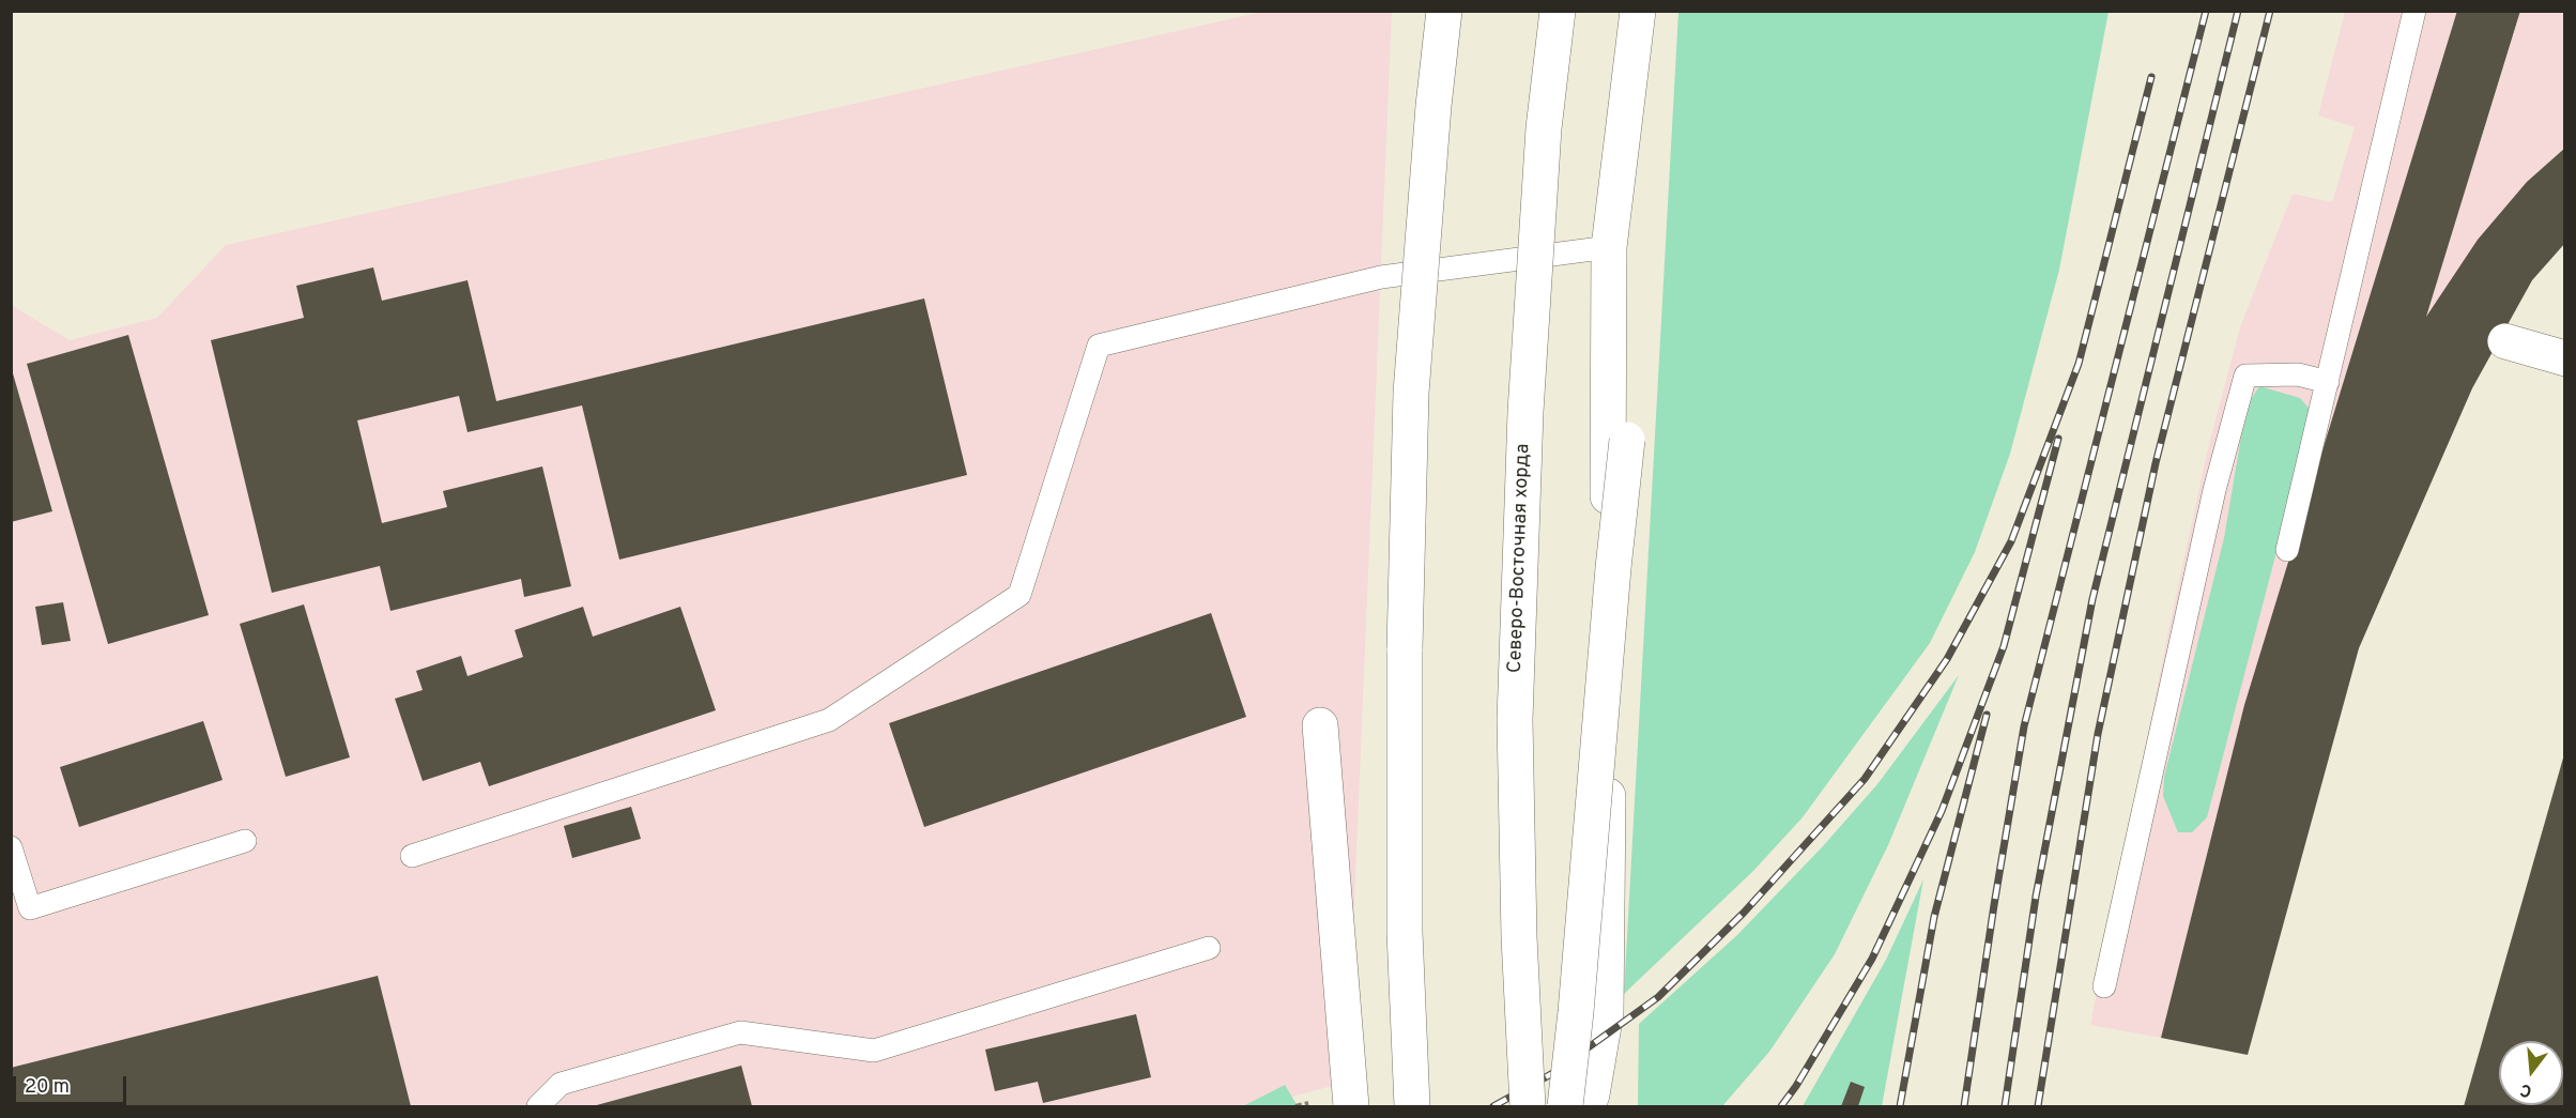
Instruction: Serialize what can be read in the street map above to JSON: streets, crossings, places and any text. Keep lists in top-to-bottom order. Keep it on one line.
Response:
{"streets":{"street":["Северо-Восточная хорда"]},"scale_bar":"20 m","north":"bottom"}
